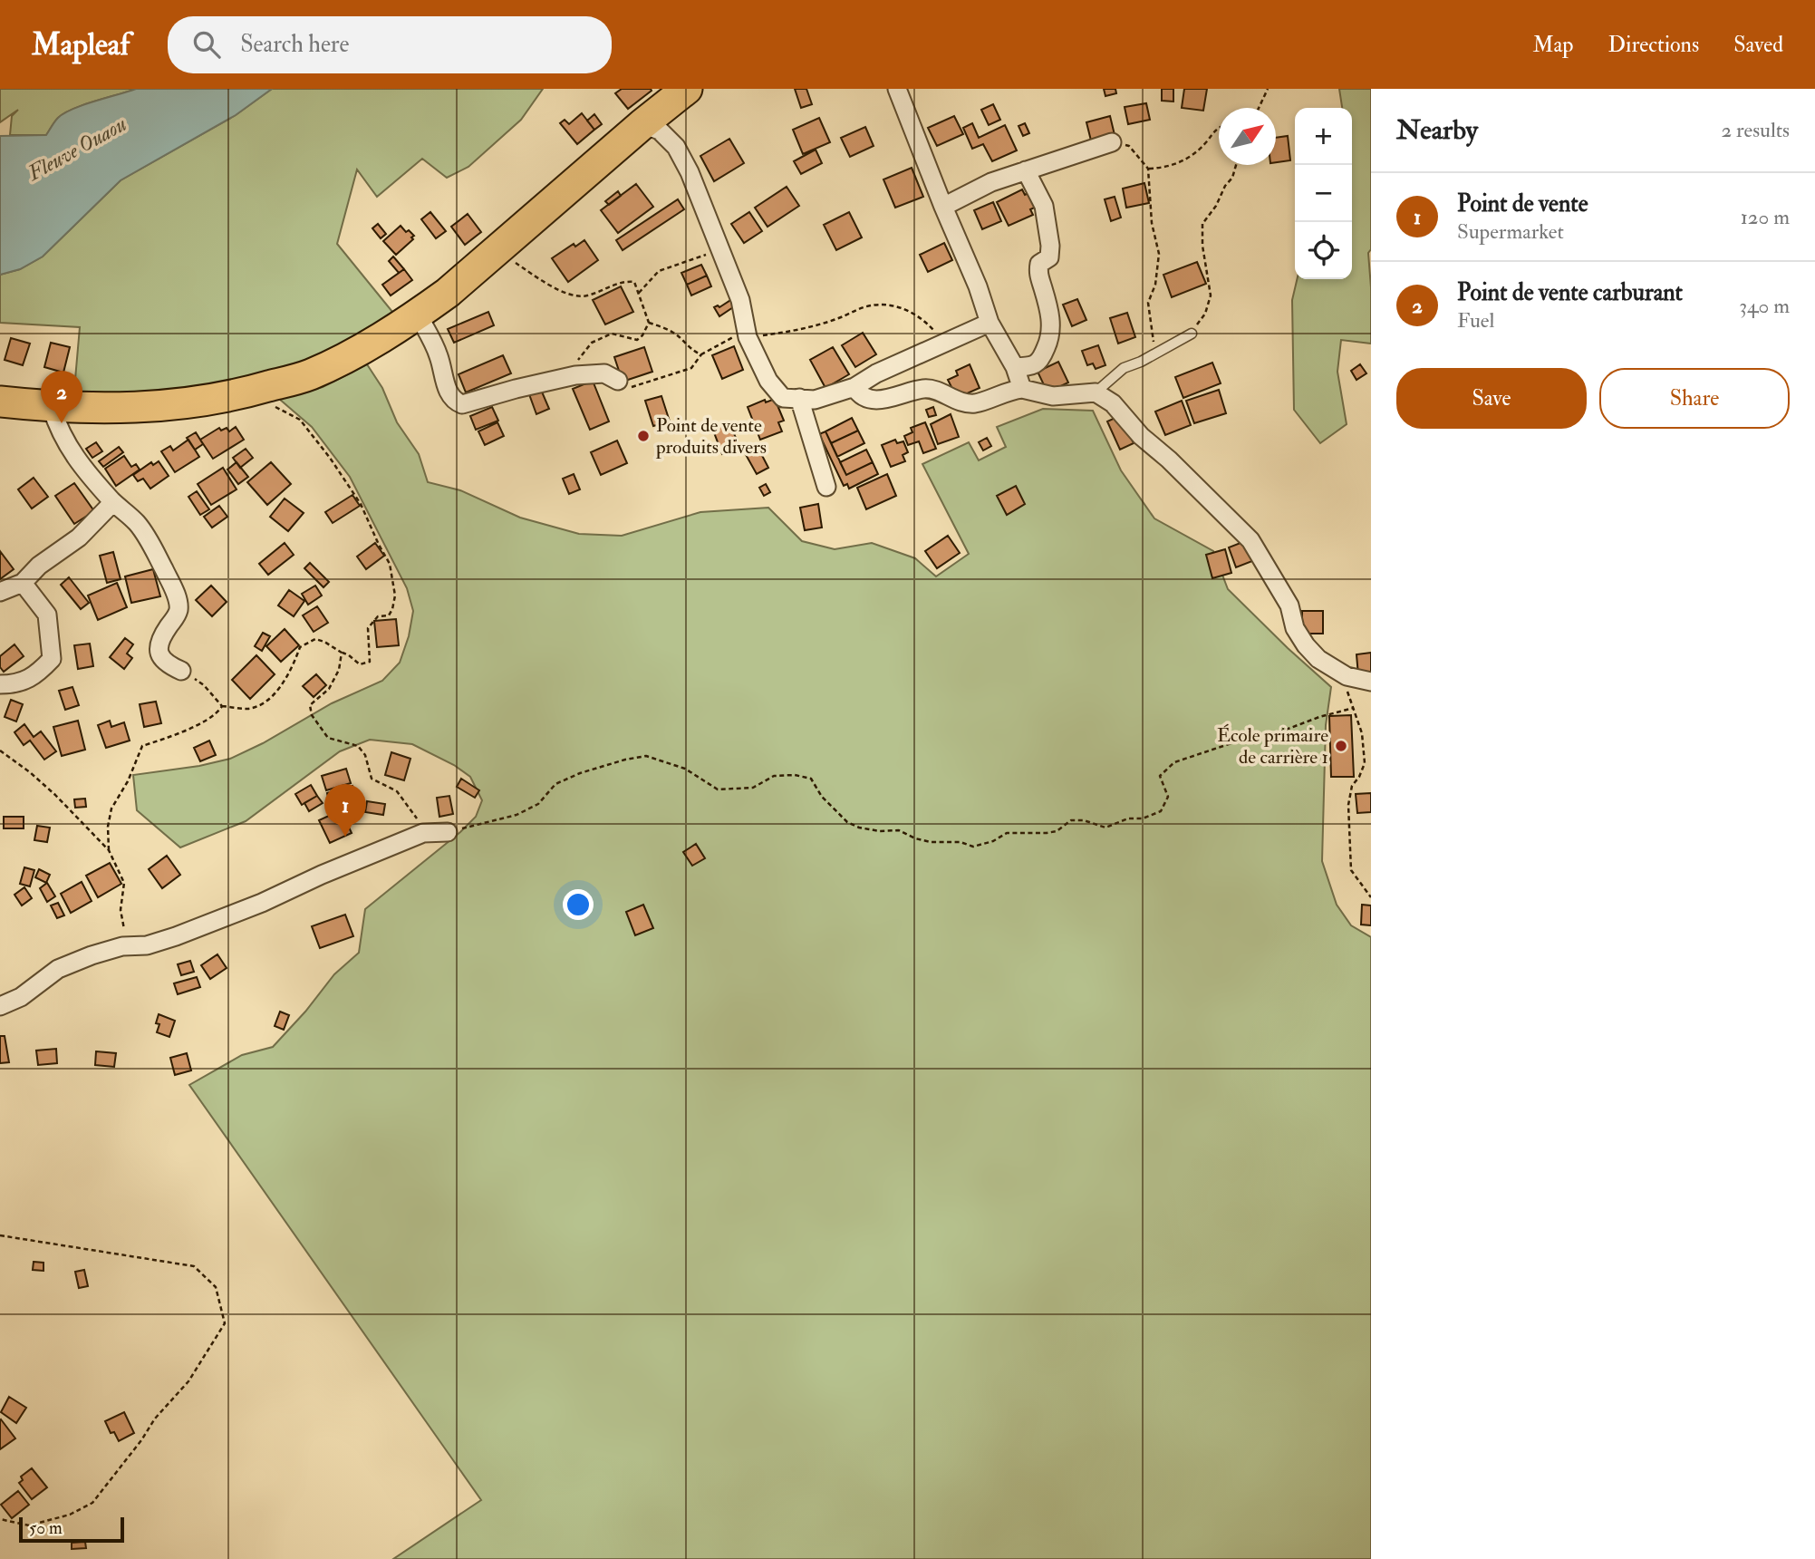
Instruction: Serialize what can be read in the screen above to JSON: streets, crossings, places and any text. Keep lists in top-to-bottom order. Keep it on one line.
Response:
{"water":["Fleuve Ouaou"],"places":["Point de vente produits divers","École primaire de carrière 1"],"scale_bar":"50 m","north":"top right","page":{"header":"Mapleaf","search":"Search here","nav":["Map","Directions","Saved"],"heading":["Nearby","2 results"],"map_buttons":["+","−"],"list":[{"mark":"1","name":"Point de vente","note":"Supermarket","value":"120 m"},{"mark":"2","name":"Point de vente carburant","note":"Fuel","value":"340 m"}],"buttons":["Save","Share"],"pins":["2","1"],"scale":"50 m"}}
